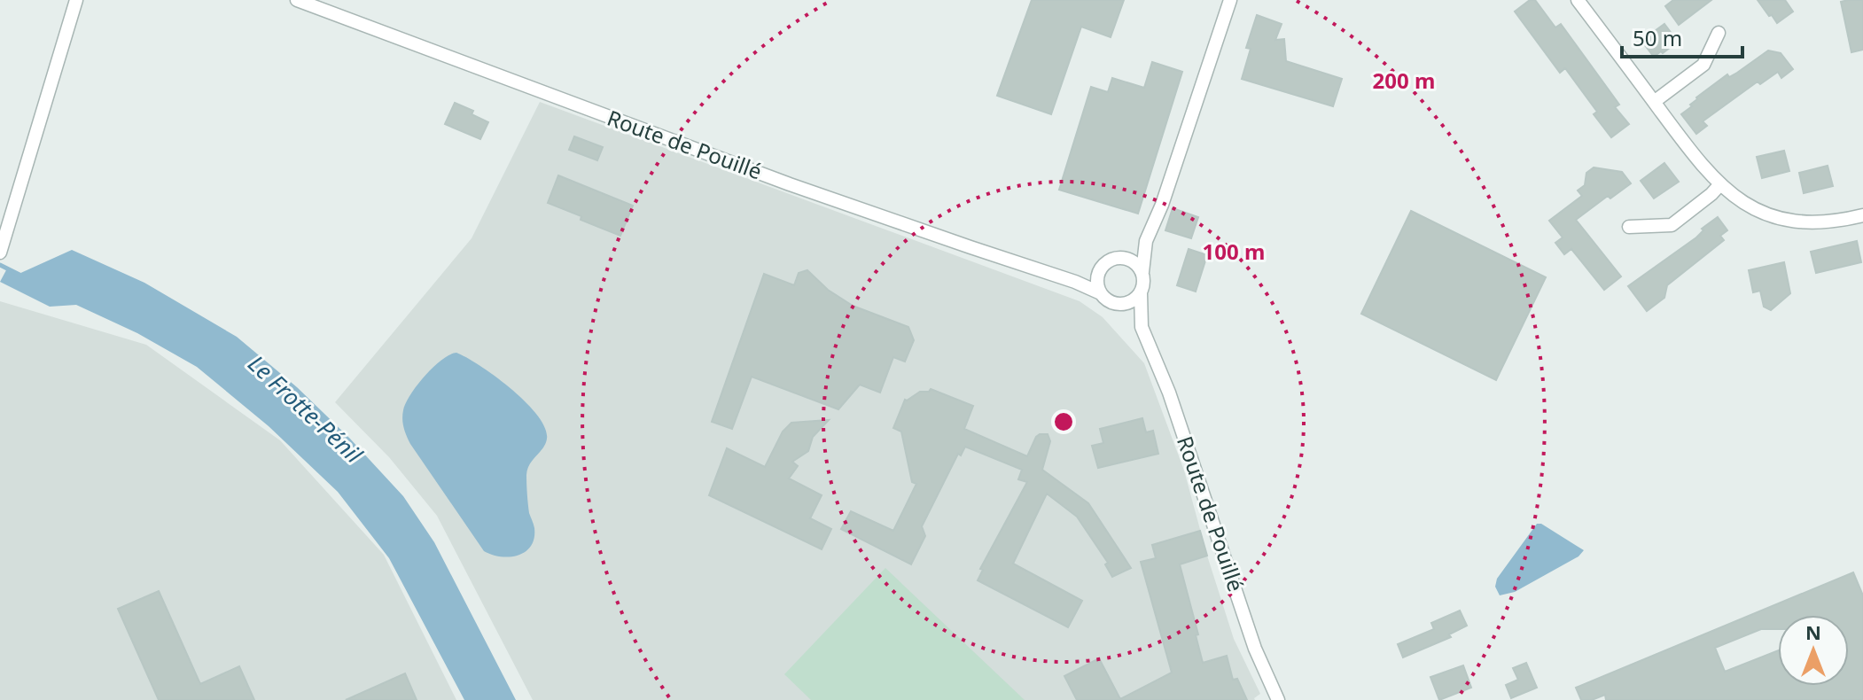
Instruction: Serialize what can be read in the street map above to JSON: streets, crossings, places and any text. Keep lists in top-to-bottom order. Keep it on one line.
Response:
{"streets":{"street":["Route de Pouillé"]},"water":["Le Frotte-Pénil"],"scale_bar":"50 m","north":"top","rings":["200 m","100 m"]}
